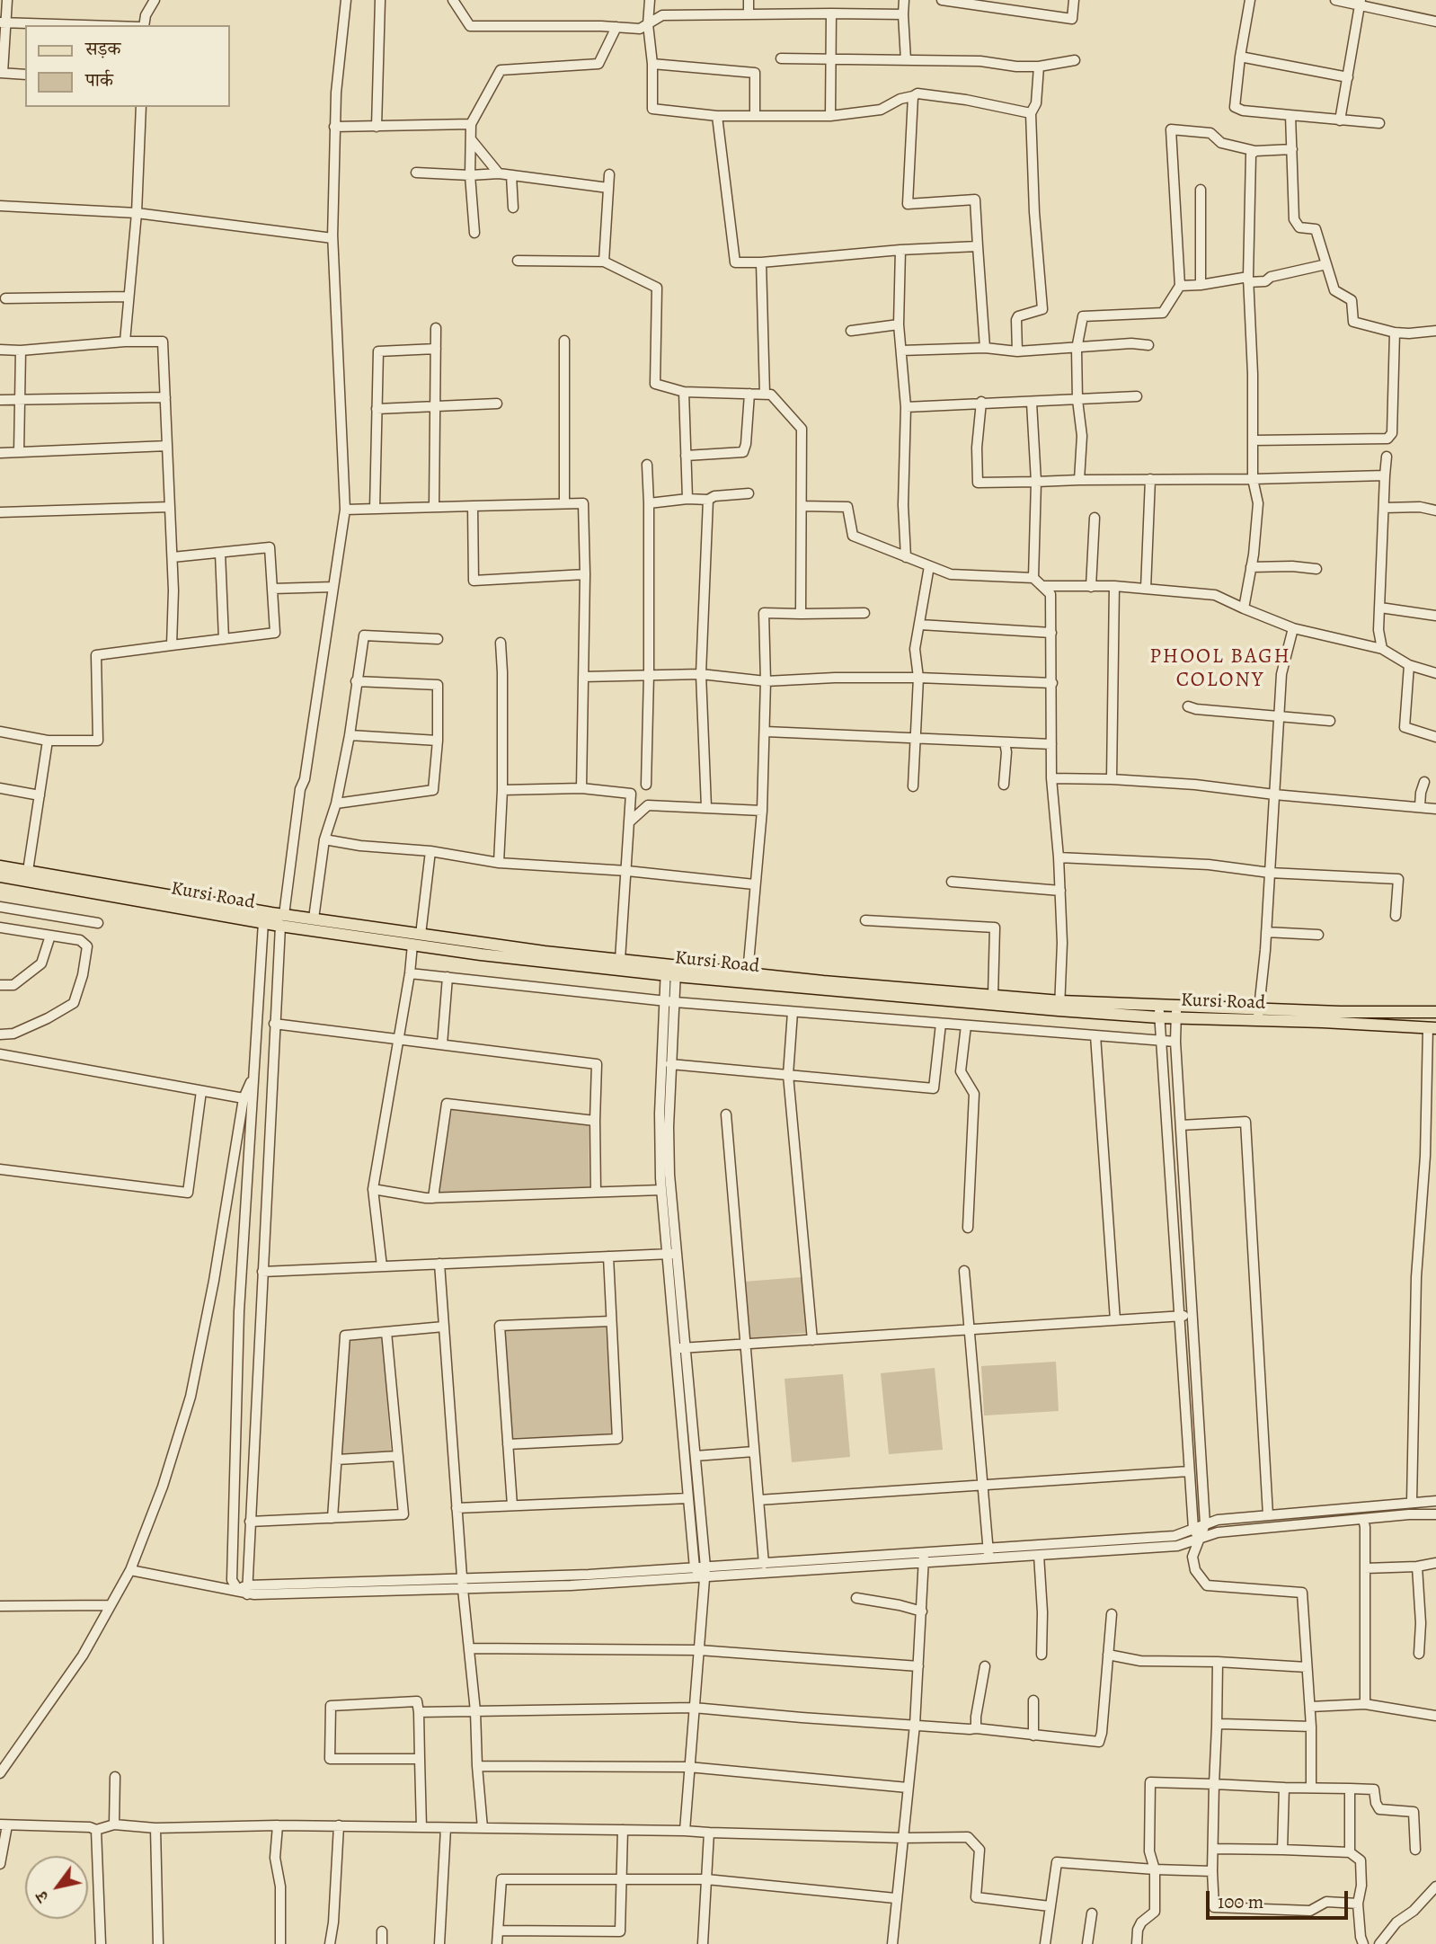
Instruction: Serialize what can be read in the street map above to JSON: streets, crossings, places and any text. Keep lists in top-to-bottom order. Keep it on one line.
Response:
{"streets":{"main road":["Kursi Road"]},"districts":["PHOOL BAGH COLONY"],"legend":["सड़क","पार्क"],"scale_bar":"100 m","north":"bottom left"}
